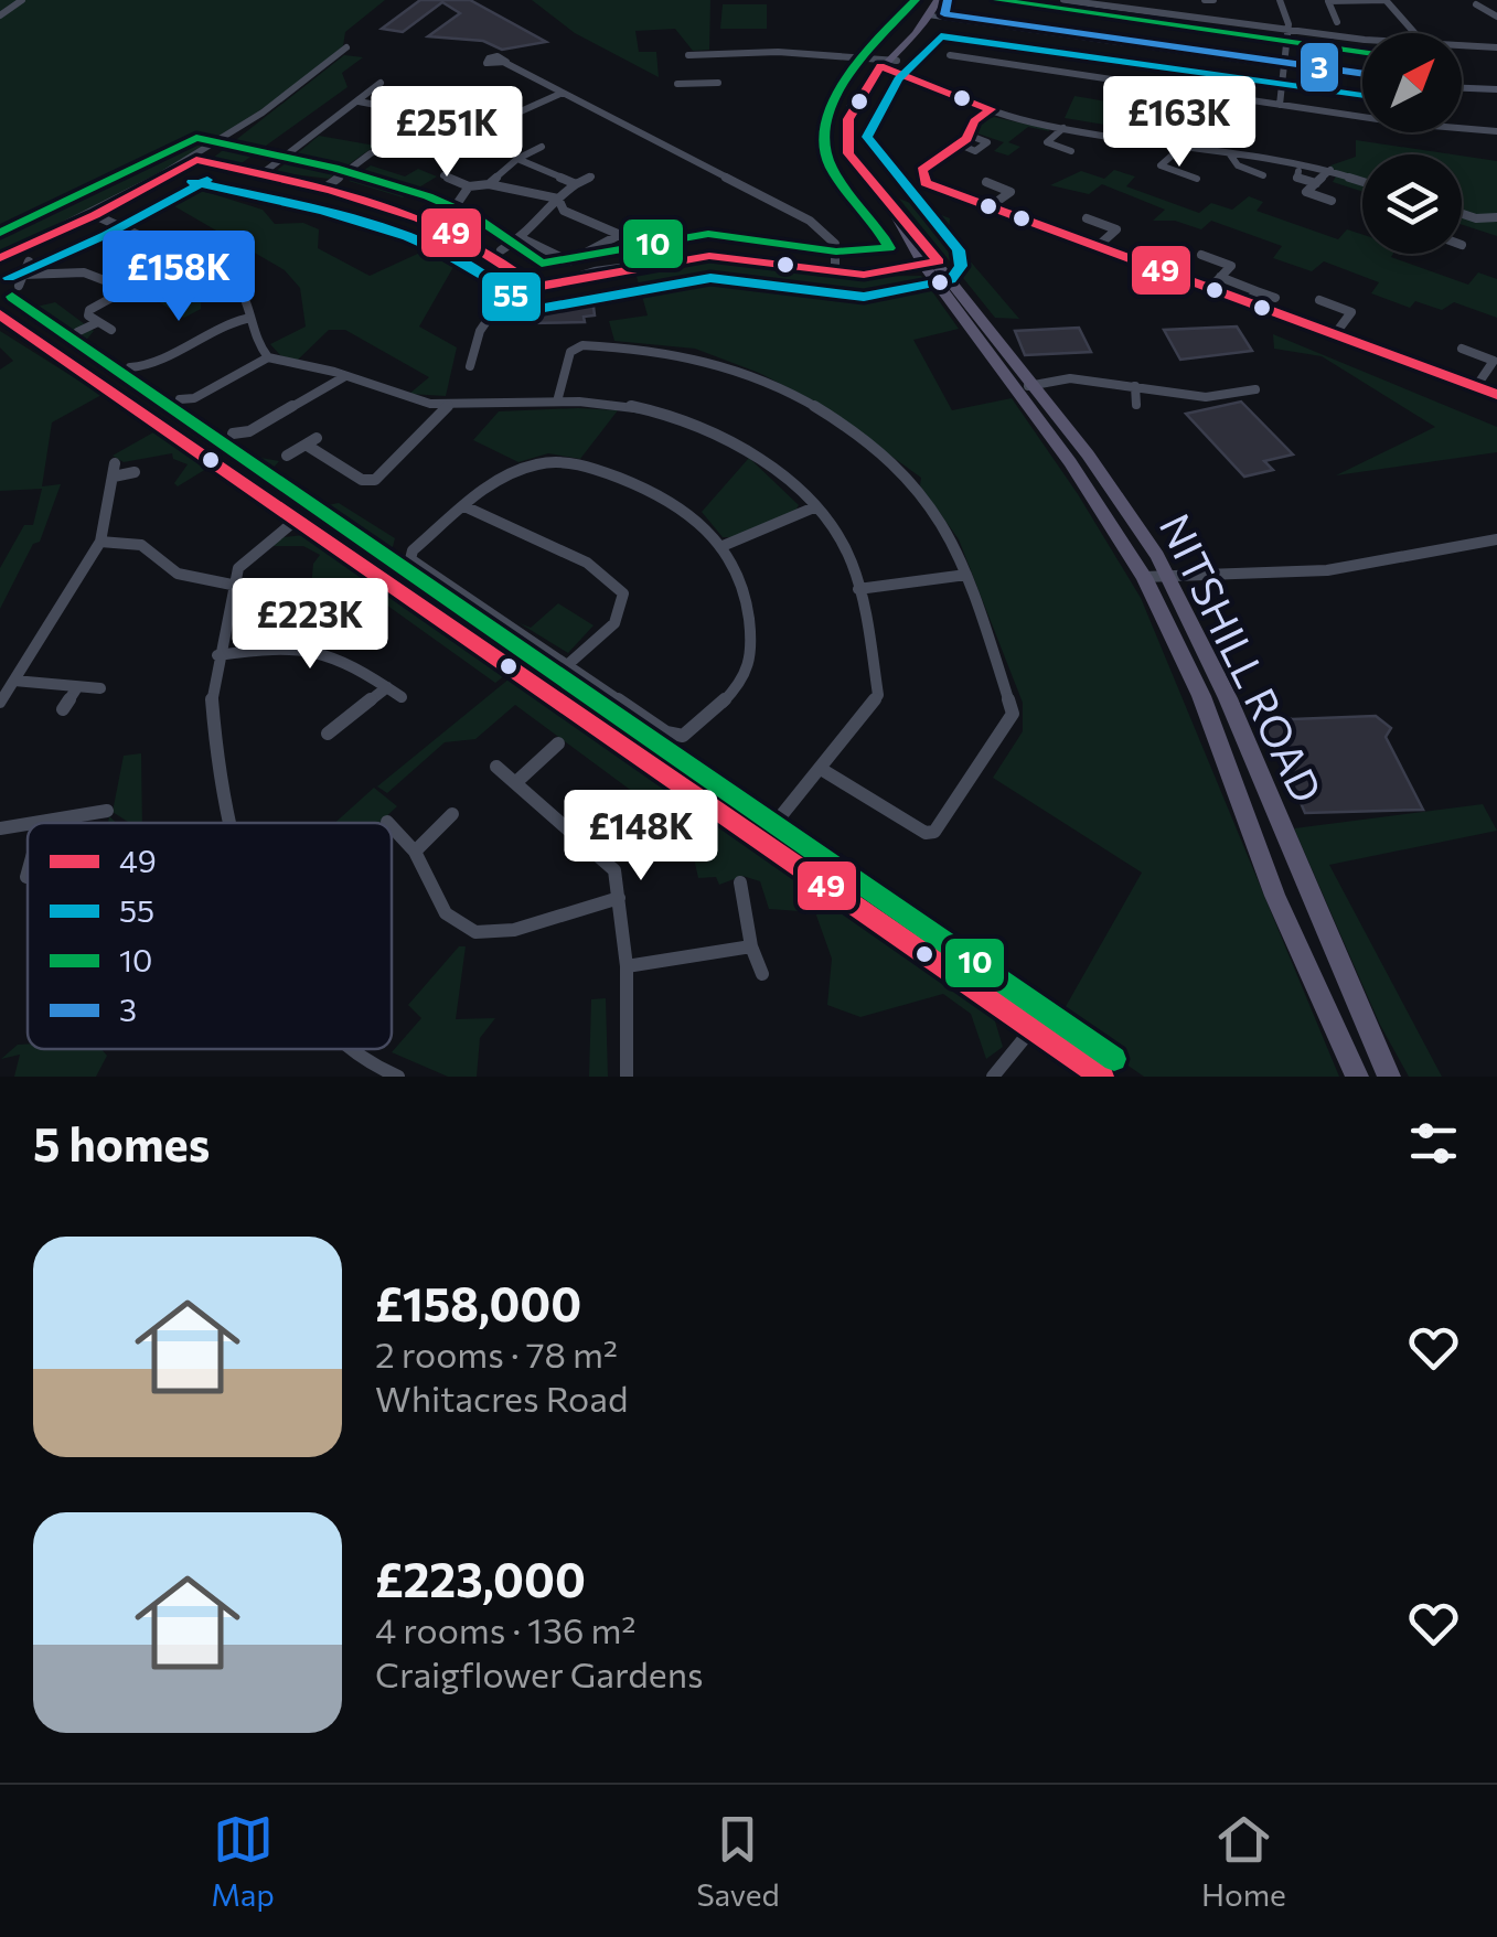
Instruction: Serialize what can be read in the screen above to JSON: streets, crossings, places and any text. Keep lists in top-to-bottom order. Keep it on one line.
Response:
{"streets":{"main road":["NITSHILL ROAD"]},"lines":["transit line 10","transit line 3","transit line 55","transit line 49"],"legend":["49","55","10","3"],"north":"top right","page":{"price":["£163K","£251K","£158K","£223K","£148K"],"heading":"5 homes","list":[{"name":"£158,000","note":"2 rooms · 78 m² · Whitacres Road"},{"name":"£223,000","note":"4 rooms · 136 m² · Craigflower Gardens"}],"tabs":["Map","Saved","Home"]}}
